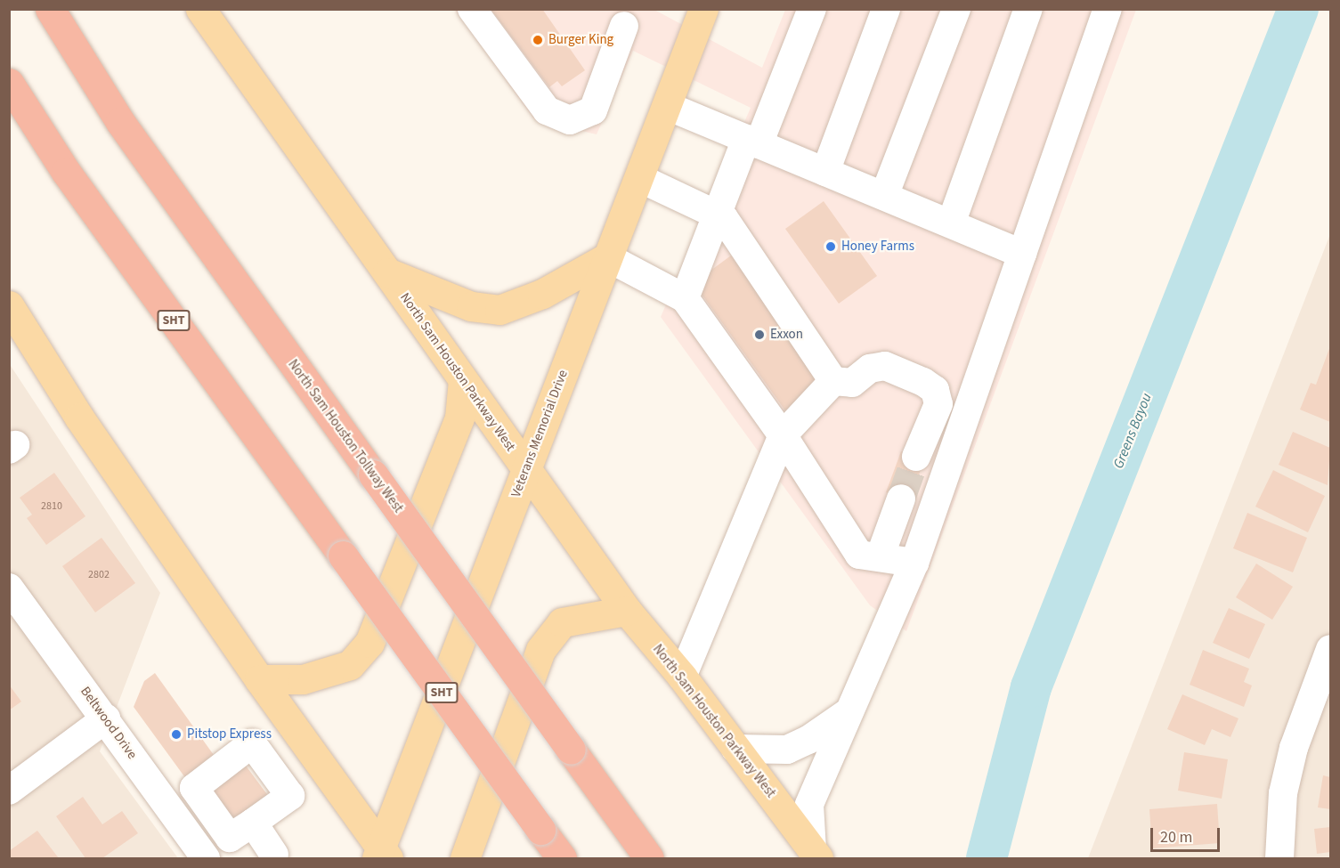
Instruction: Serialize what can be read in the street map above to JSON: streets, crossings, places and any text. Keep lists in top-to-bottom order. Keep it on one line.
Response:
{"streets":{"highway":["SHT","North Sam Houston Tollway West"],"main road":["North Sam Houston Parkway West","Veterans Memorial Drive"],"street":["Beltwood Drive"]},"crossings":[["North Sam Houston Parkway West","Veterans Memorial Drive"]],"water":["Greens Bayou"],"places":["Burger King","Honey Farms","Exxon","Pitstop Express"],"house_numbers":["2810","2802"],"scale_bar":"20 m"}
